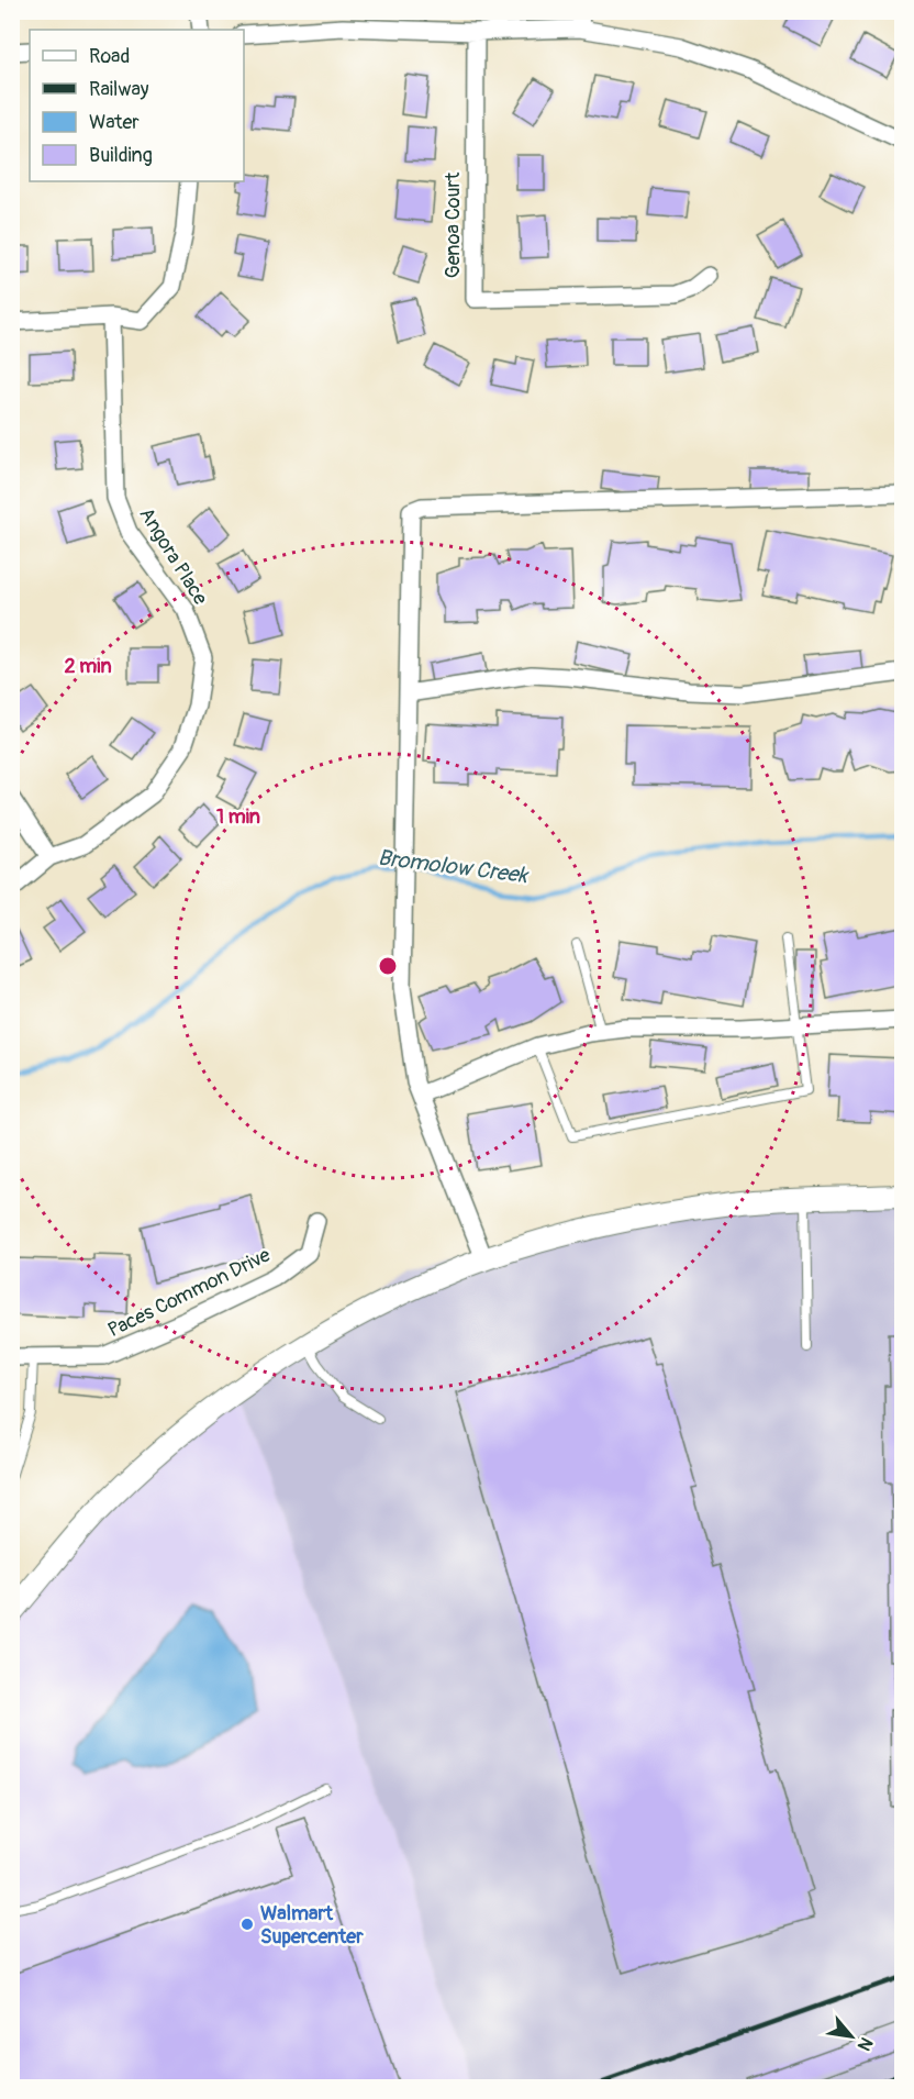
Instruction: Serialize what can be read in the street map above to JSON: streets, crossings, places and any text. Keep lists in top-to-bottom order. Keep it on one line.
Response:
{"streets":{"street":["Genoa Court","Angora Place","Paces Common Drive"]},"water":["Bromolow Creek"],"places":["Walmart Supercenter"],"legend":["Road","Railway","Water","Building"],"north":"bottom right","rings":["2 min","1 min"]}
